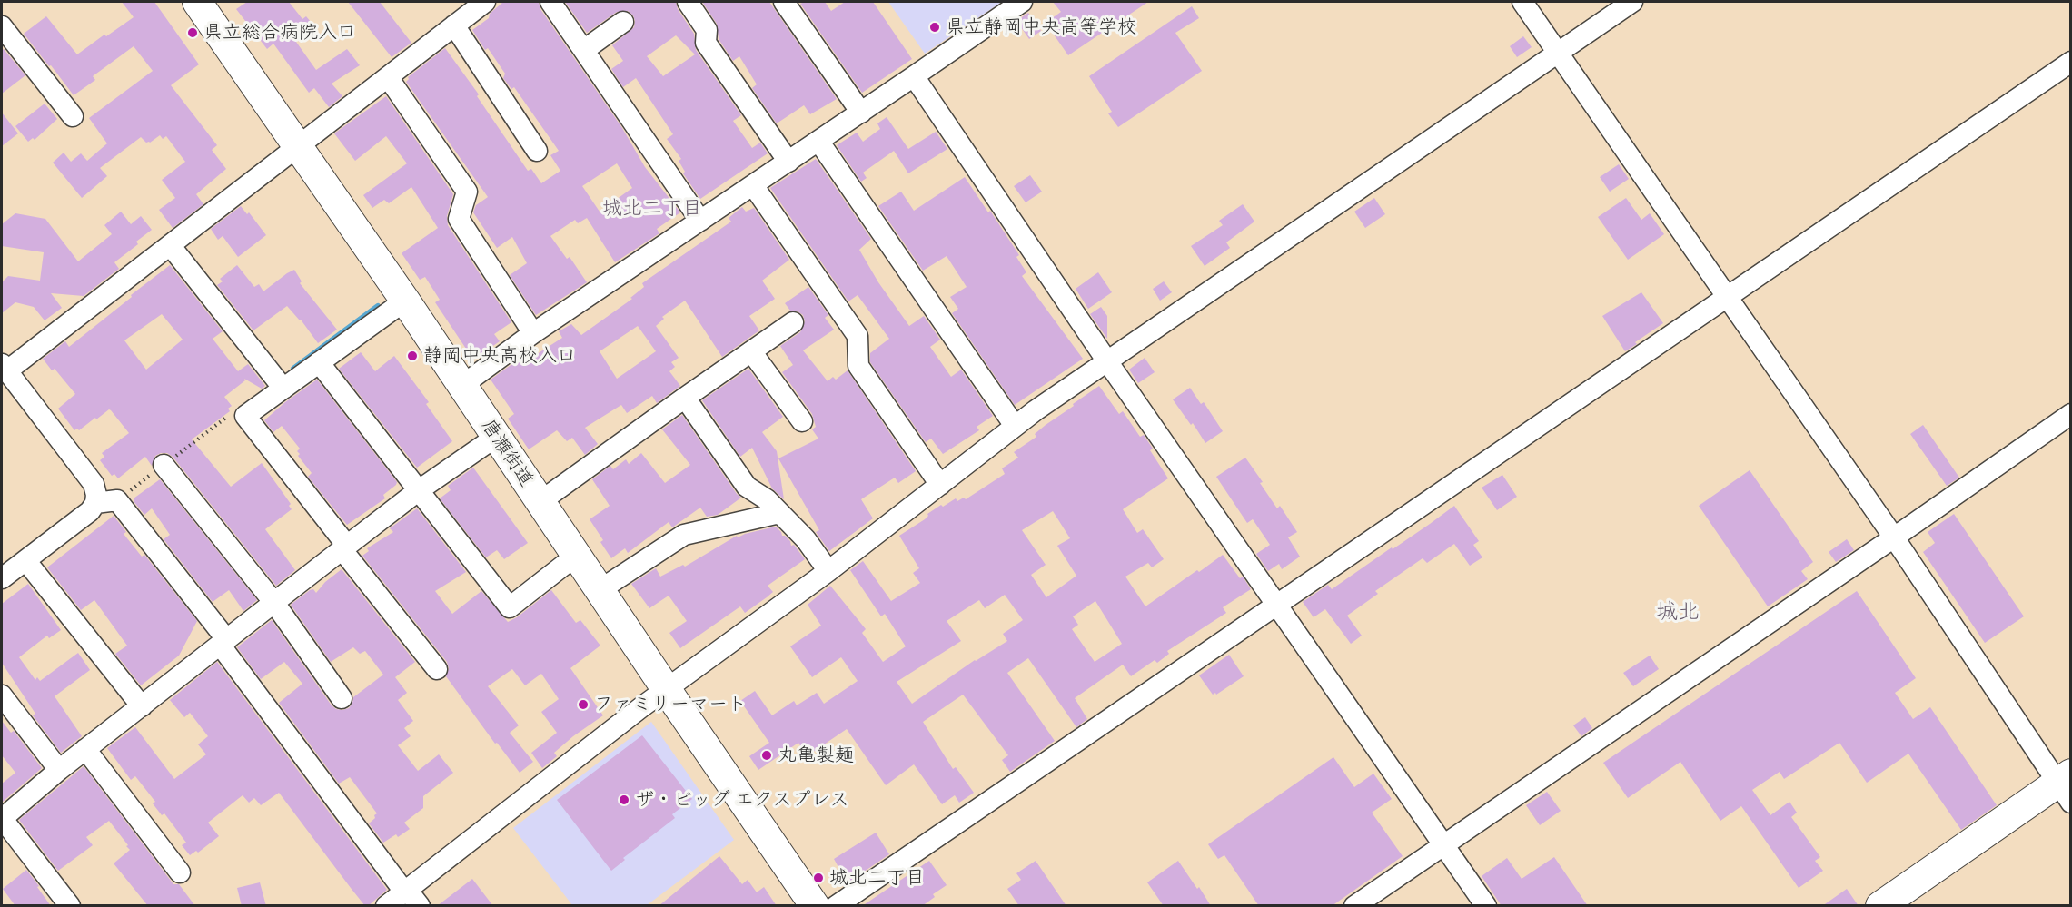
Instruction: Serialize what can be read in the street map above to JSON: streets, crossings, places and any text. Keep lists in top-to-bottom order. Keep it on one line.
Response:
{"streets":{"street":["唐瀬街道"]},"districts":["城北二丁目","城北"],"places":["県立静岡中央高等学校","県立総合病院入口","静岡中央高校入口","ファミリーマート","丸亀製麺","ザ・ビッグ エクスプレス","城北二丁目"]}
